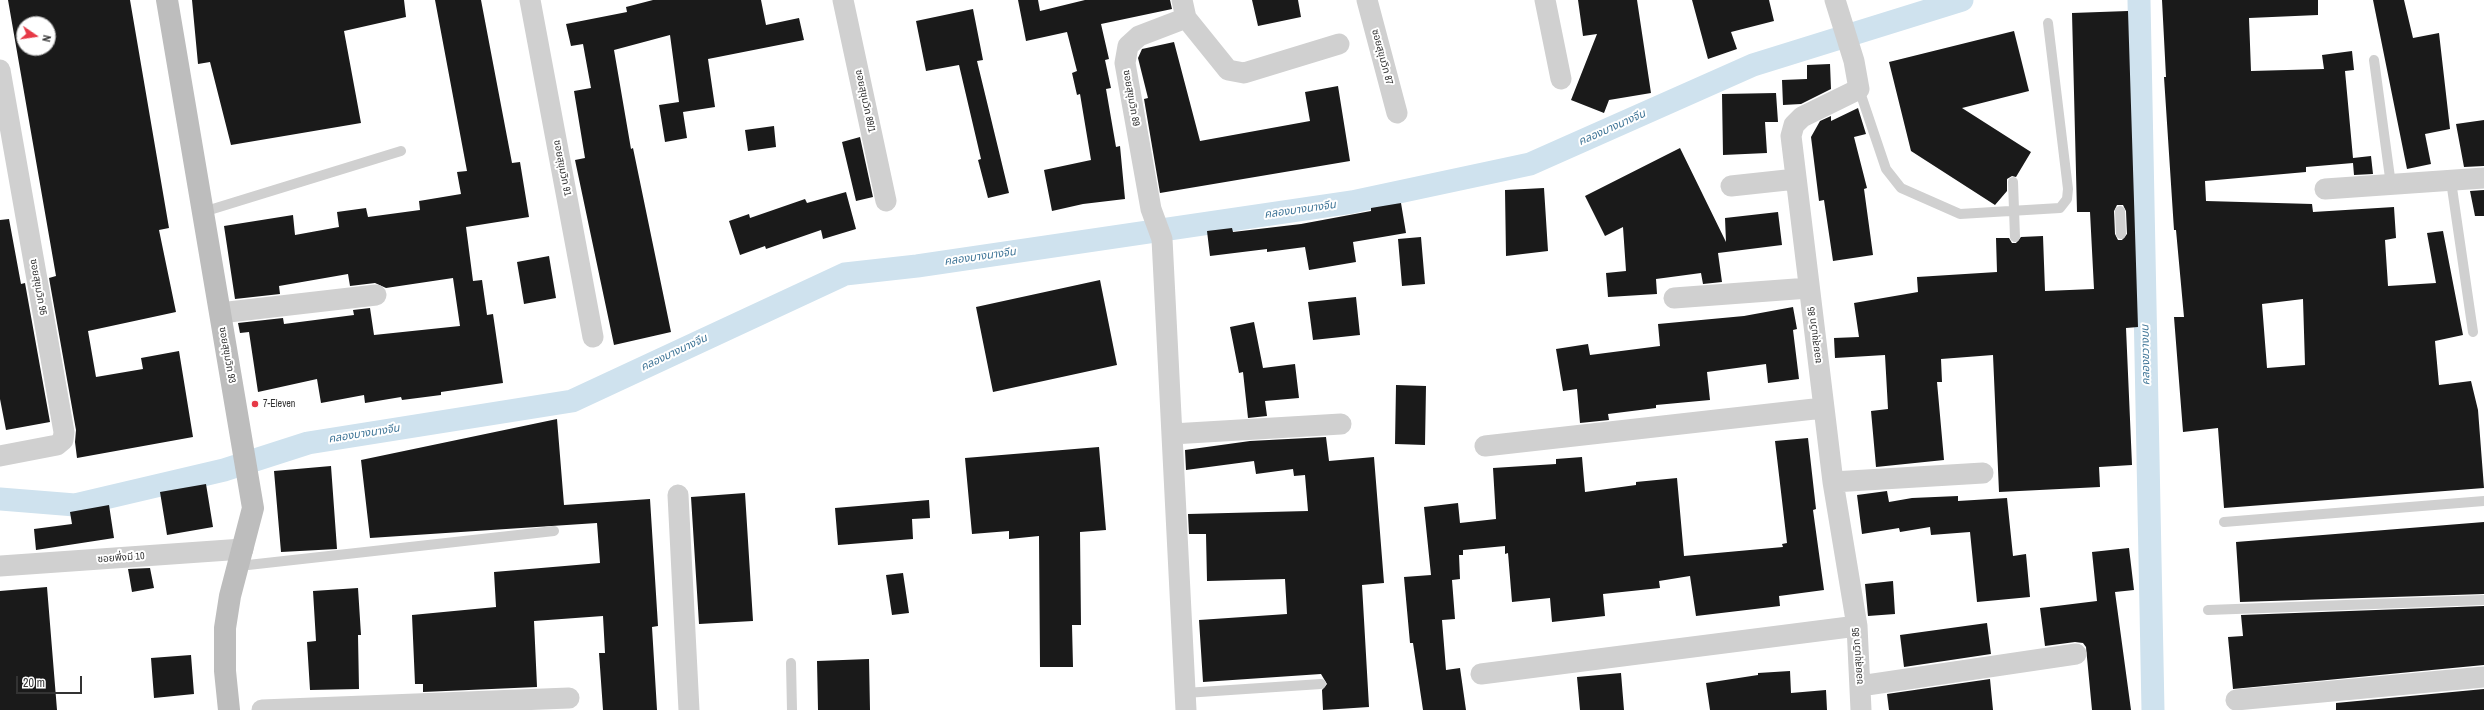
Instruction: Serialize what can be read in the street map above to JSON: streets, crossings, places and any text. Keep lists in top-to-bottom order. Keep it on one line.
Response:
{"streets":{"street":["ซอยสุขุมวิท 87","ซอยสุขุมวิท 89","ซอยสุขุมวิท 89/1","ซอยสุขุมวิท 91","ซอยสุขุมวิท 95","ซอยสุขุมวิท 85","ซอยสุขุมวิท 93","ซอยพึ่งมี 10"]},"crossings":[["ซอยสุขุมวิท 93","ซอยพึ่งมี 10"]],"water":["คลองบางนางจีน","คลองขวางบน"],"places":["7-Eleven"],"scale_bar":"20 m","north":"right"}
